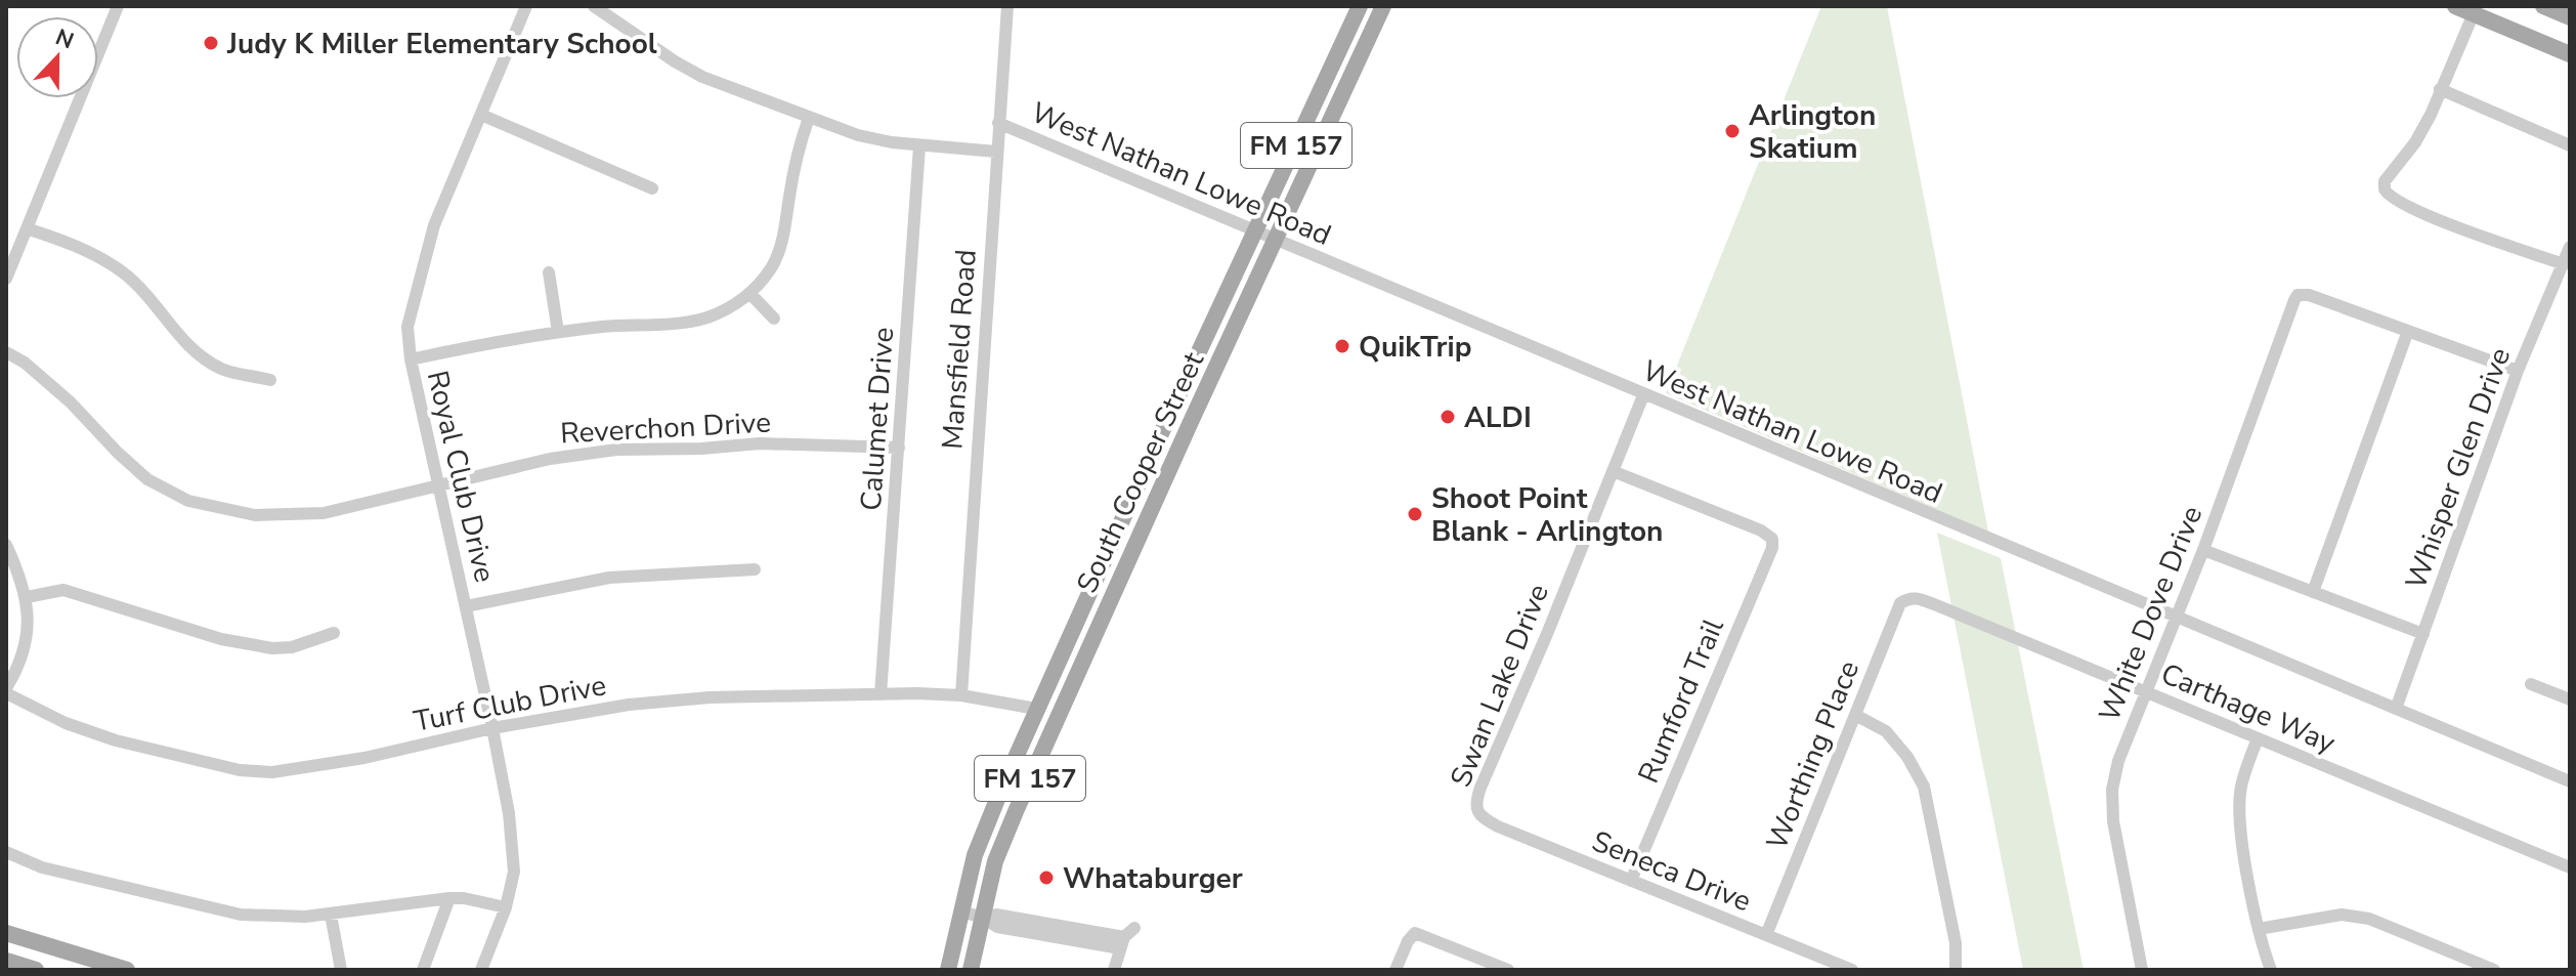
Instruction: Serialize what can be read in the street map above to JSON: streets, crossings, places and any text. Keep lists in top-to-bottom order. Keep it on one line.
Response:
{"streets":{"main road":["FM 157","South Cooper Street"],"street":["West Nathan Lowe Road","Mansfield Road","Calumet Drive","Reverchon Drive","Whisper Glen Drive","Royal Club Drive","White Dove Drive","Swan Lake Drive","Rumford Trail","Turf Club Drive","Carthage Way","Worthing Place","Seneca Drive"]},"crossings":[["West Nathan Lowe Road","Mansfield Road"],["West Nathan Lowe Road","Calumet Drive"],["West Nathan Lowe Road","Whisper Glen Drive"],["West Nathan Lowe Road","South Cooper Street"],["West Nathan Lowe Road","White Dove Drive"],["West Nathan Lowe Road","Swan Lake Drive"],["Mansfield Road","Turf Club Drive"],["Calumet Drive","Reverchon Drive"],["Calumet Drive","Turf Club Drive"],["Reverchon Drive","Royal Club Drive"],["South Cooper Street","Turf Club Drive"],["Royal Club Drive","Turf Club Drive"],["White Dove Drive","Carthage Way"],["Swan Lake Drive","Rumford Trail"],["Swan Lake Drive","Seneca Drive"],["Rumford Trail","Seneca Drive"],["Carthage Way","Worthing Place"],["Worthing Place","Seneca Drive"]],"places":["Judy K Miller Elementary School","Arlington Skatium","QuikTrip","ALDI","Shoot Point Blank - Arlington","Whataburger"],"north":"top"}
